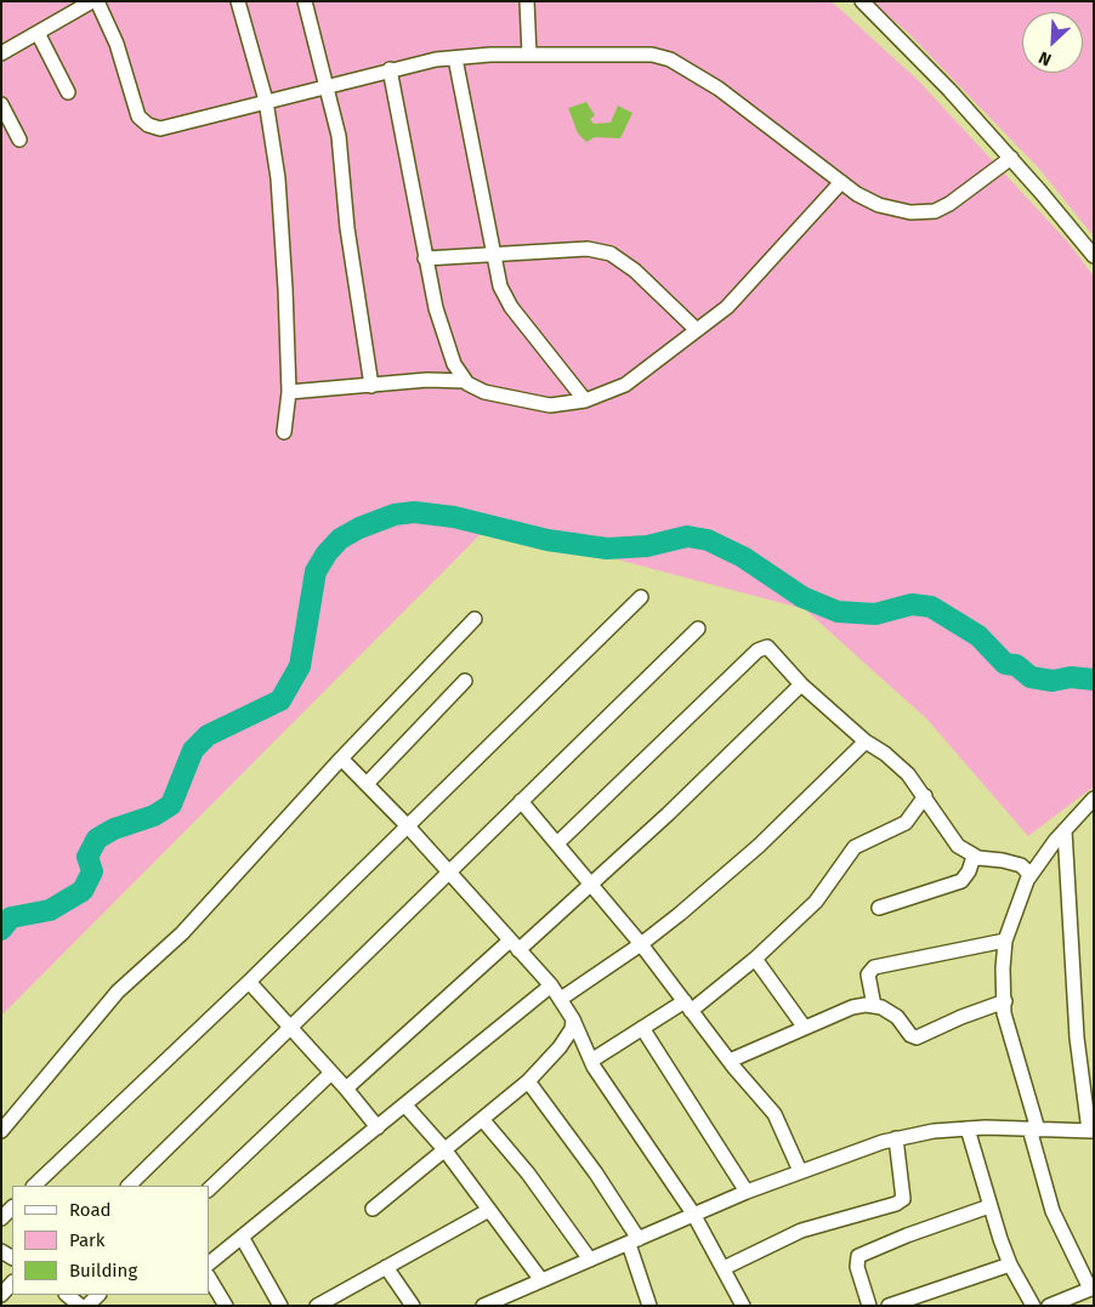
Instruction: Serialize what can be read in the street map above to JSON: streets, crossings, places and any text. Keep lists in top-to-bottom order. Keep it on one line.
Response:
{"legend":["Road","Park","Building"],"north":"bottom left"}
